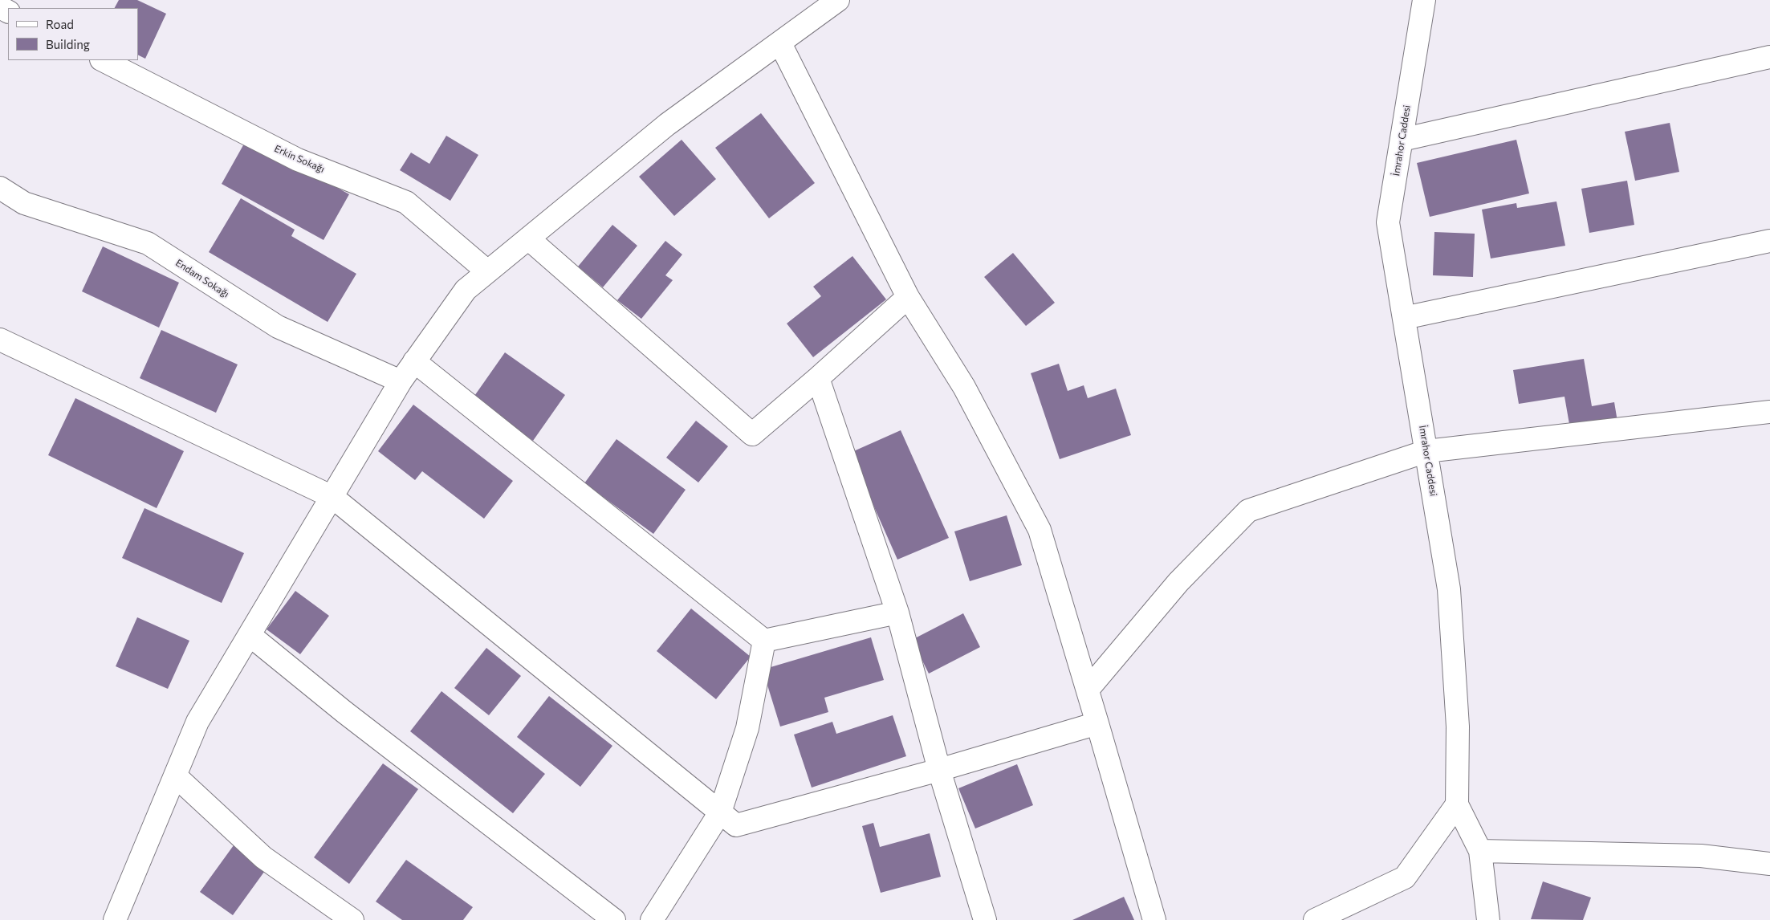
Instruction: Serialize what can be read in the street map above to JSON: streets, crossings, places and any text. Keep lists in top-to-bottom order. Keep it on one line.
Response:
{"streets":{"street":["İmrahor Caddesi","Erkin Sokağı","Endam Sokağı"]},"legend":["Road","Building"]}
